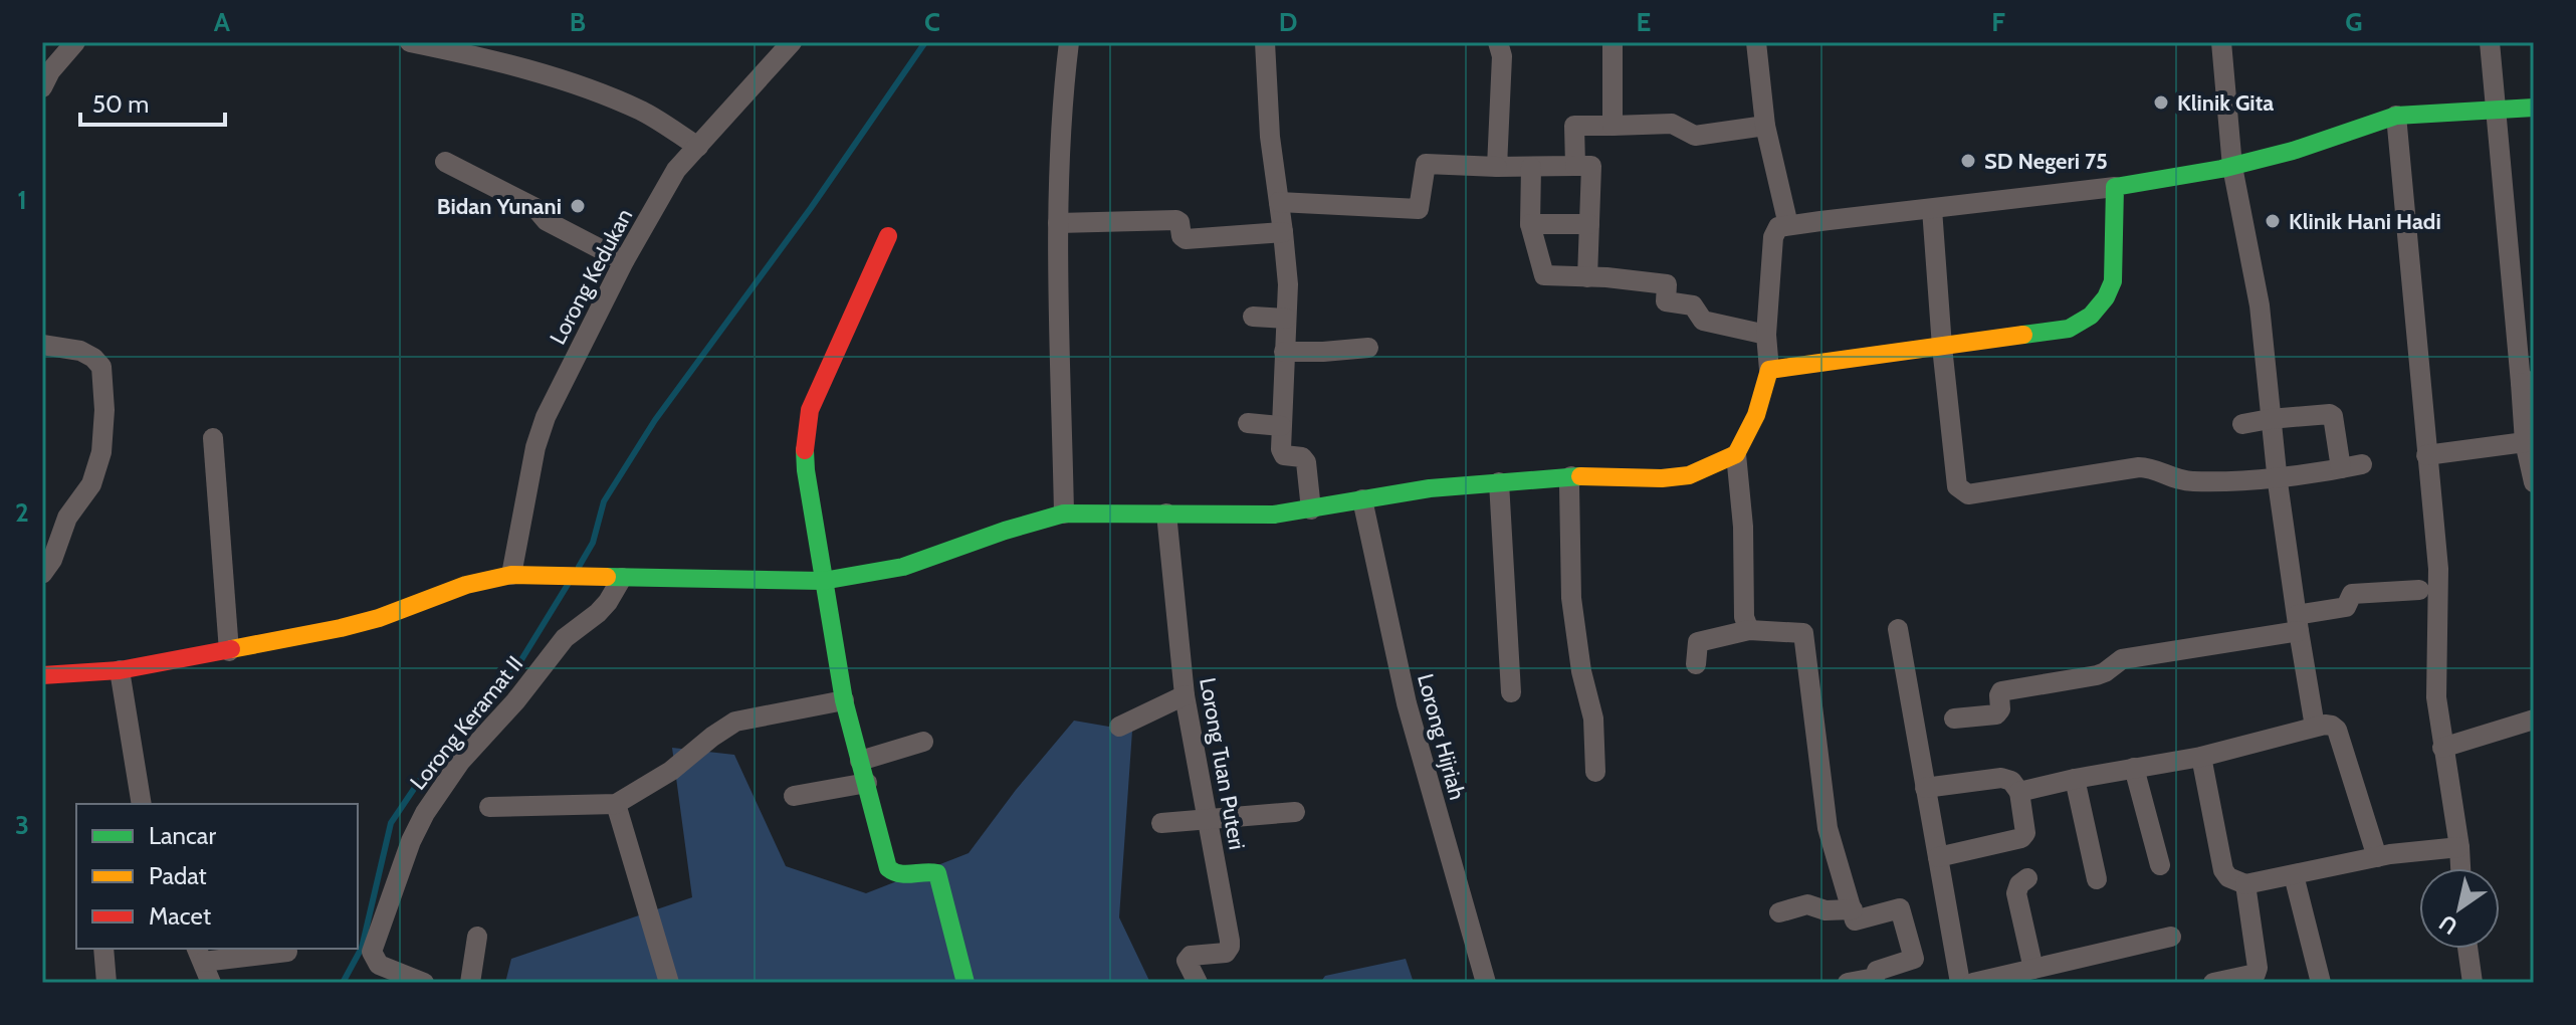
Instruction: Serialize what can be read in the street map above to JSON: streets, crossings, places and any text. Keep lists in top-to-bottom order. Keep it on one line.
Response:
{"streets":{"street":["Lorong Kedukan","Lorong Keramat II","Lorong Hijriah","Lorong Tuan Puteri"]},"places":["Klinik Gita","SD Negeri 75","Bidan Yunani","Klinik Hani Hadi"],"legend":["Lancar","Padat","Macet"],"scale_bar":"50 m","north":"bottom left","grid":{"columns":["A","B","C","D","E","F","G"],"rows":["1","2","3"]}}
